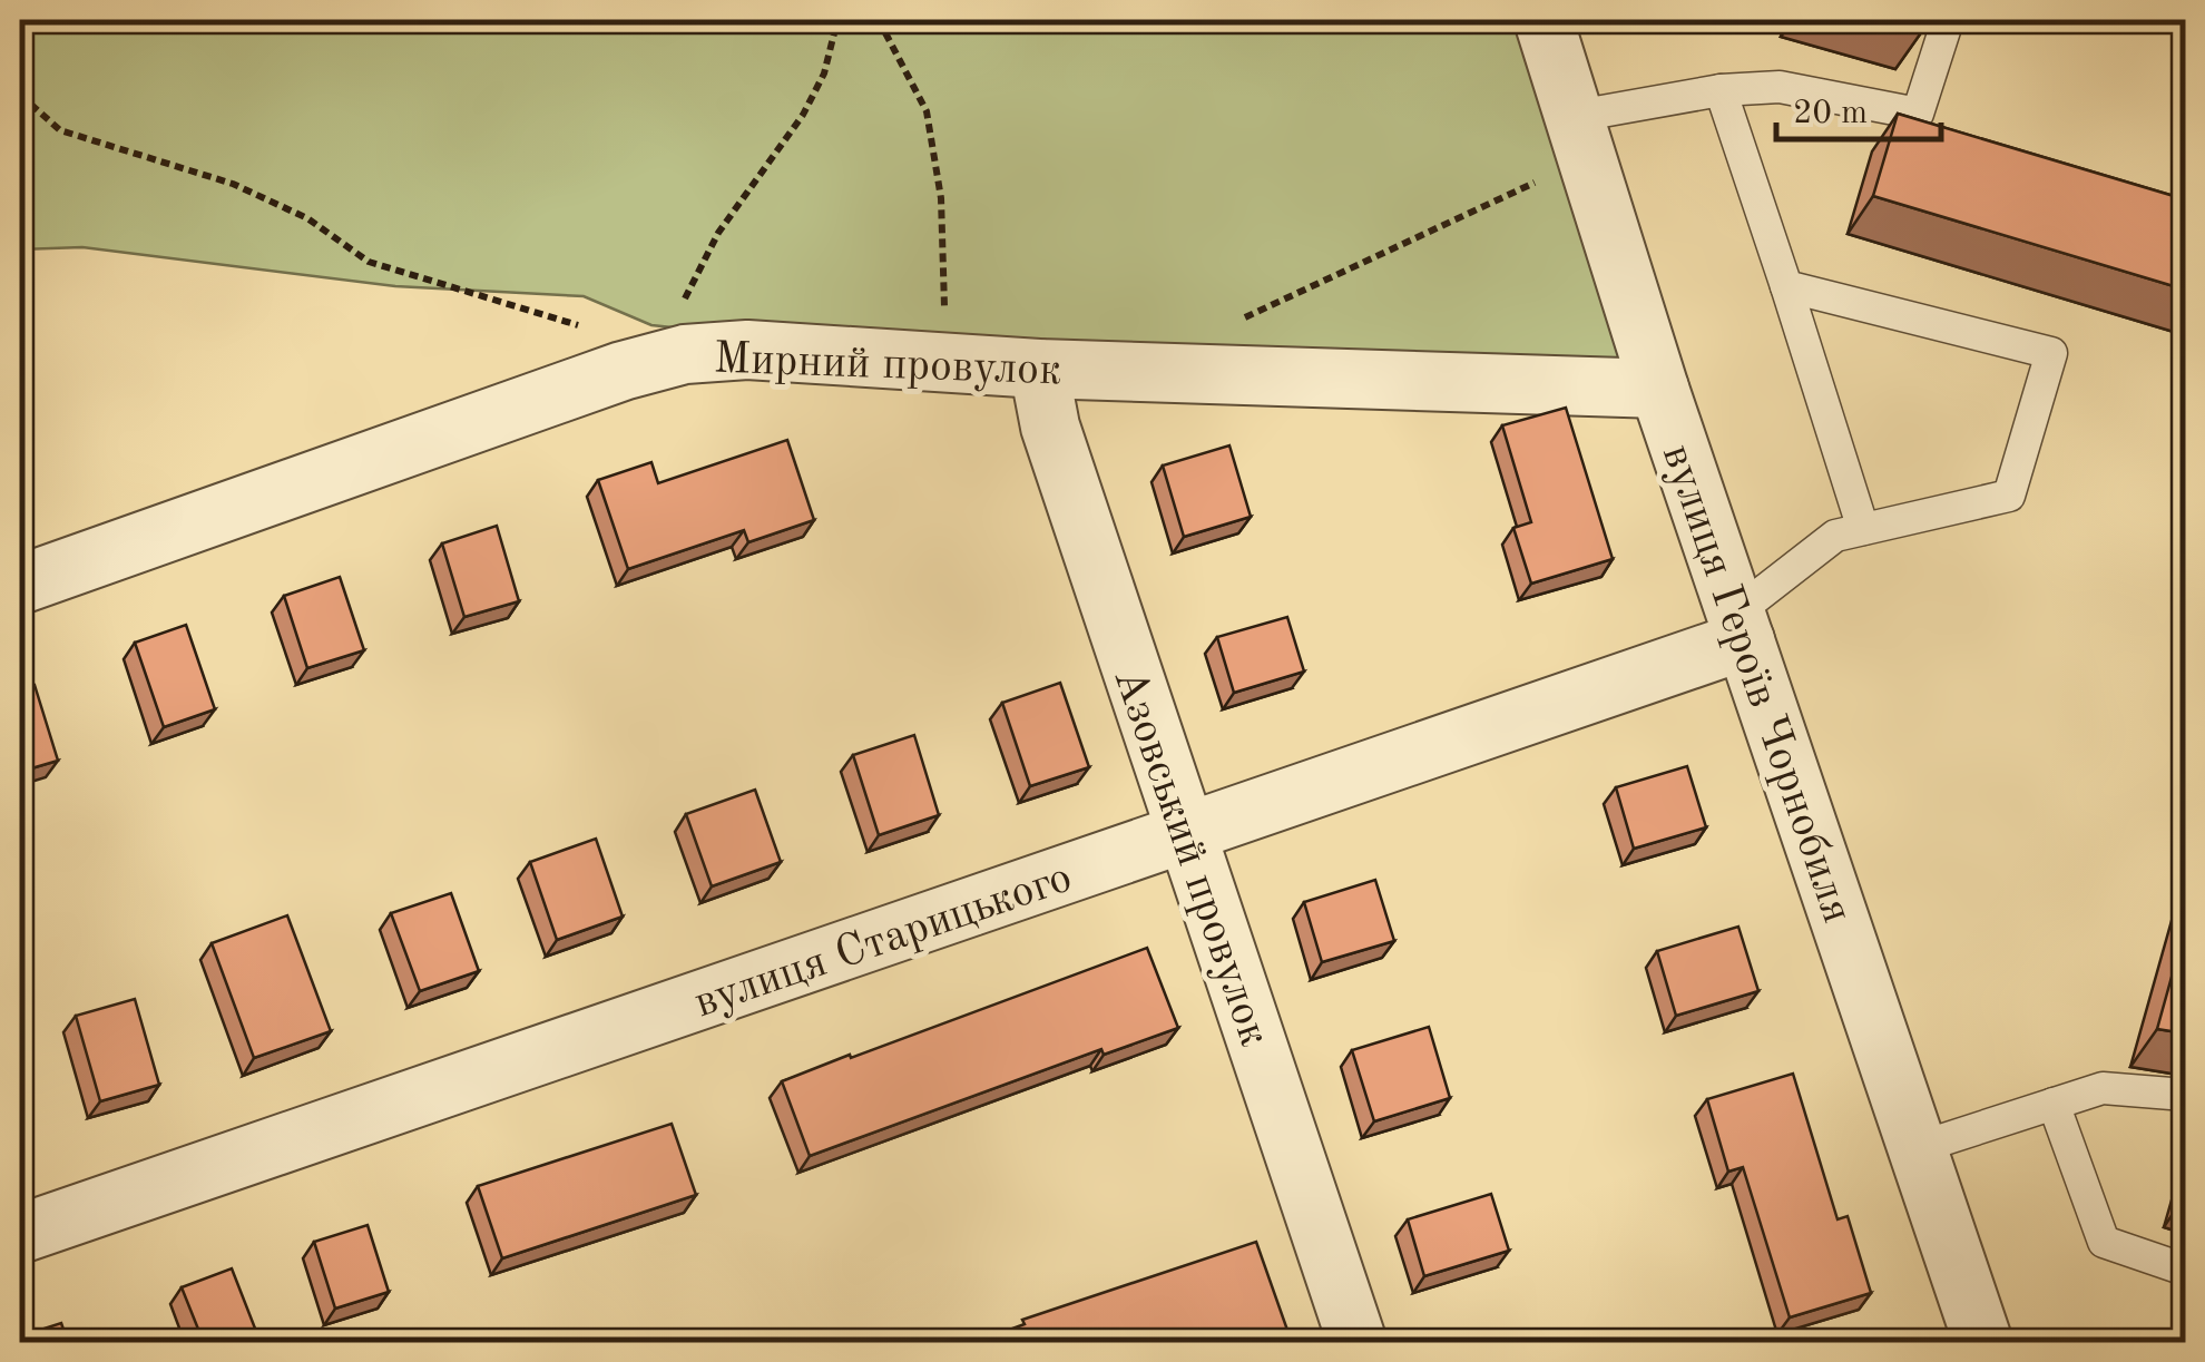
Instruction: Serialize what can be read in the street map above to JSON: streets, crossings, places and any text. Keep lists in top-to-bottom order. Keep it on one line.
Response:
{"streets":{"street":["Мирний провулок","вулиця Героїв Чорнобиля","Азовський провулок","вулиця Старицького"]},"crossings":[["Мирний провулок","вулиця Героїв Чорнобиля"],["Мирний провулок","Азовський провулок"],["вулиця Героїв Чорнобиля","вулиця Старицького"],["Азовський провулок","вулиця Старицького"]],"scale_bar":"20 m"}
